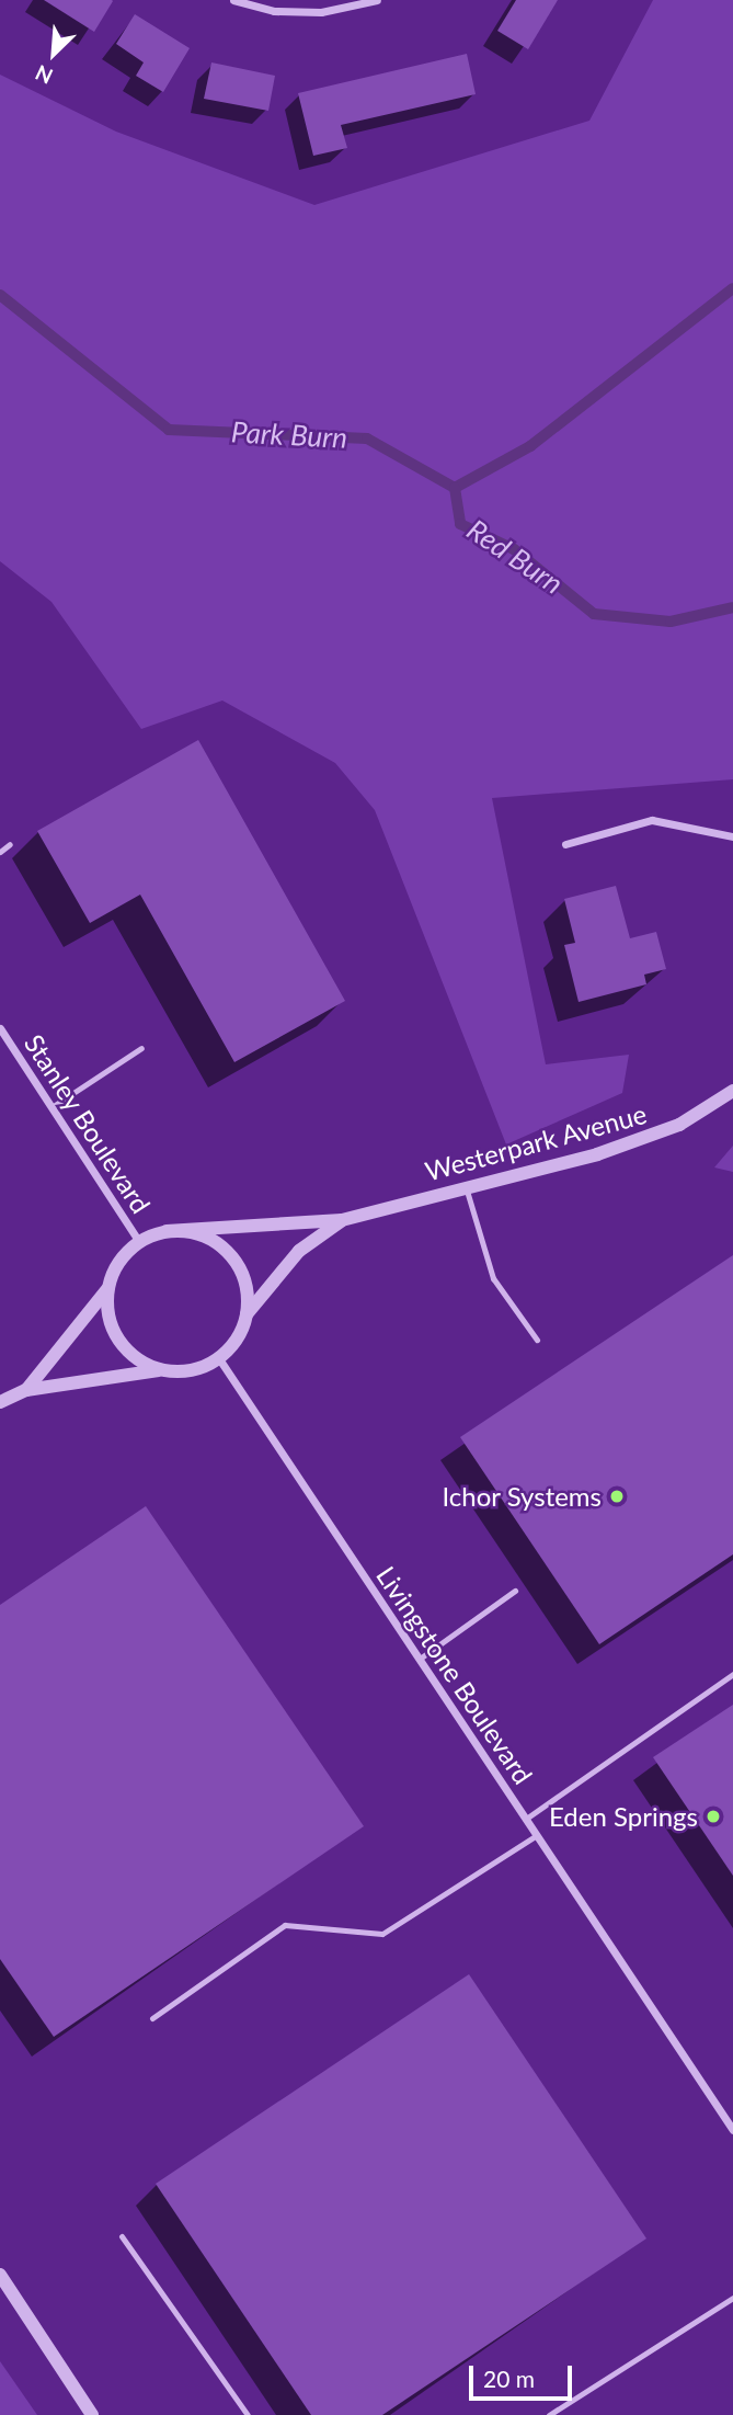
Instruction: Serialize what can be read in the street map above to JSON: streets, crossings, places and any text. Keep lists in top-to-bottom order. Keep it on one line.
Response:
{"streets":{"street":["Stanley Boulevard","Westerpark Avenue","Livingstone Boulevard"]},"crossings":[["Stanley Boulevard","Westerpark Avenue"],["Stanley Boulevard","Livingstone Boulevard"],["Westerpark Avenue","Livingstone Boulevard"]],"water":["Park Burn","Red Burn"],"places":["Ichor Systems","Eden Springs"],"scale_bar":"20 m","north":"bottom left"}
